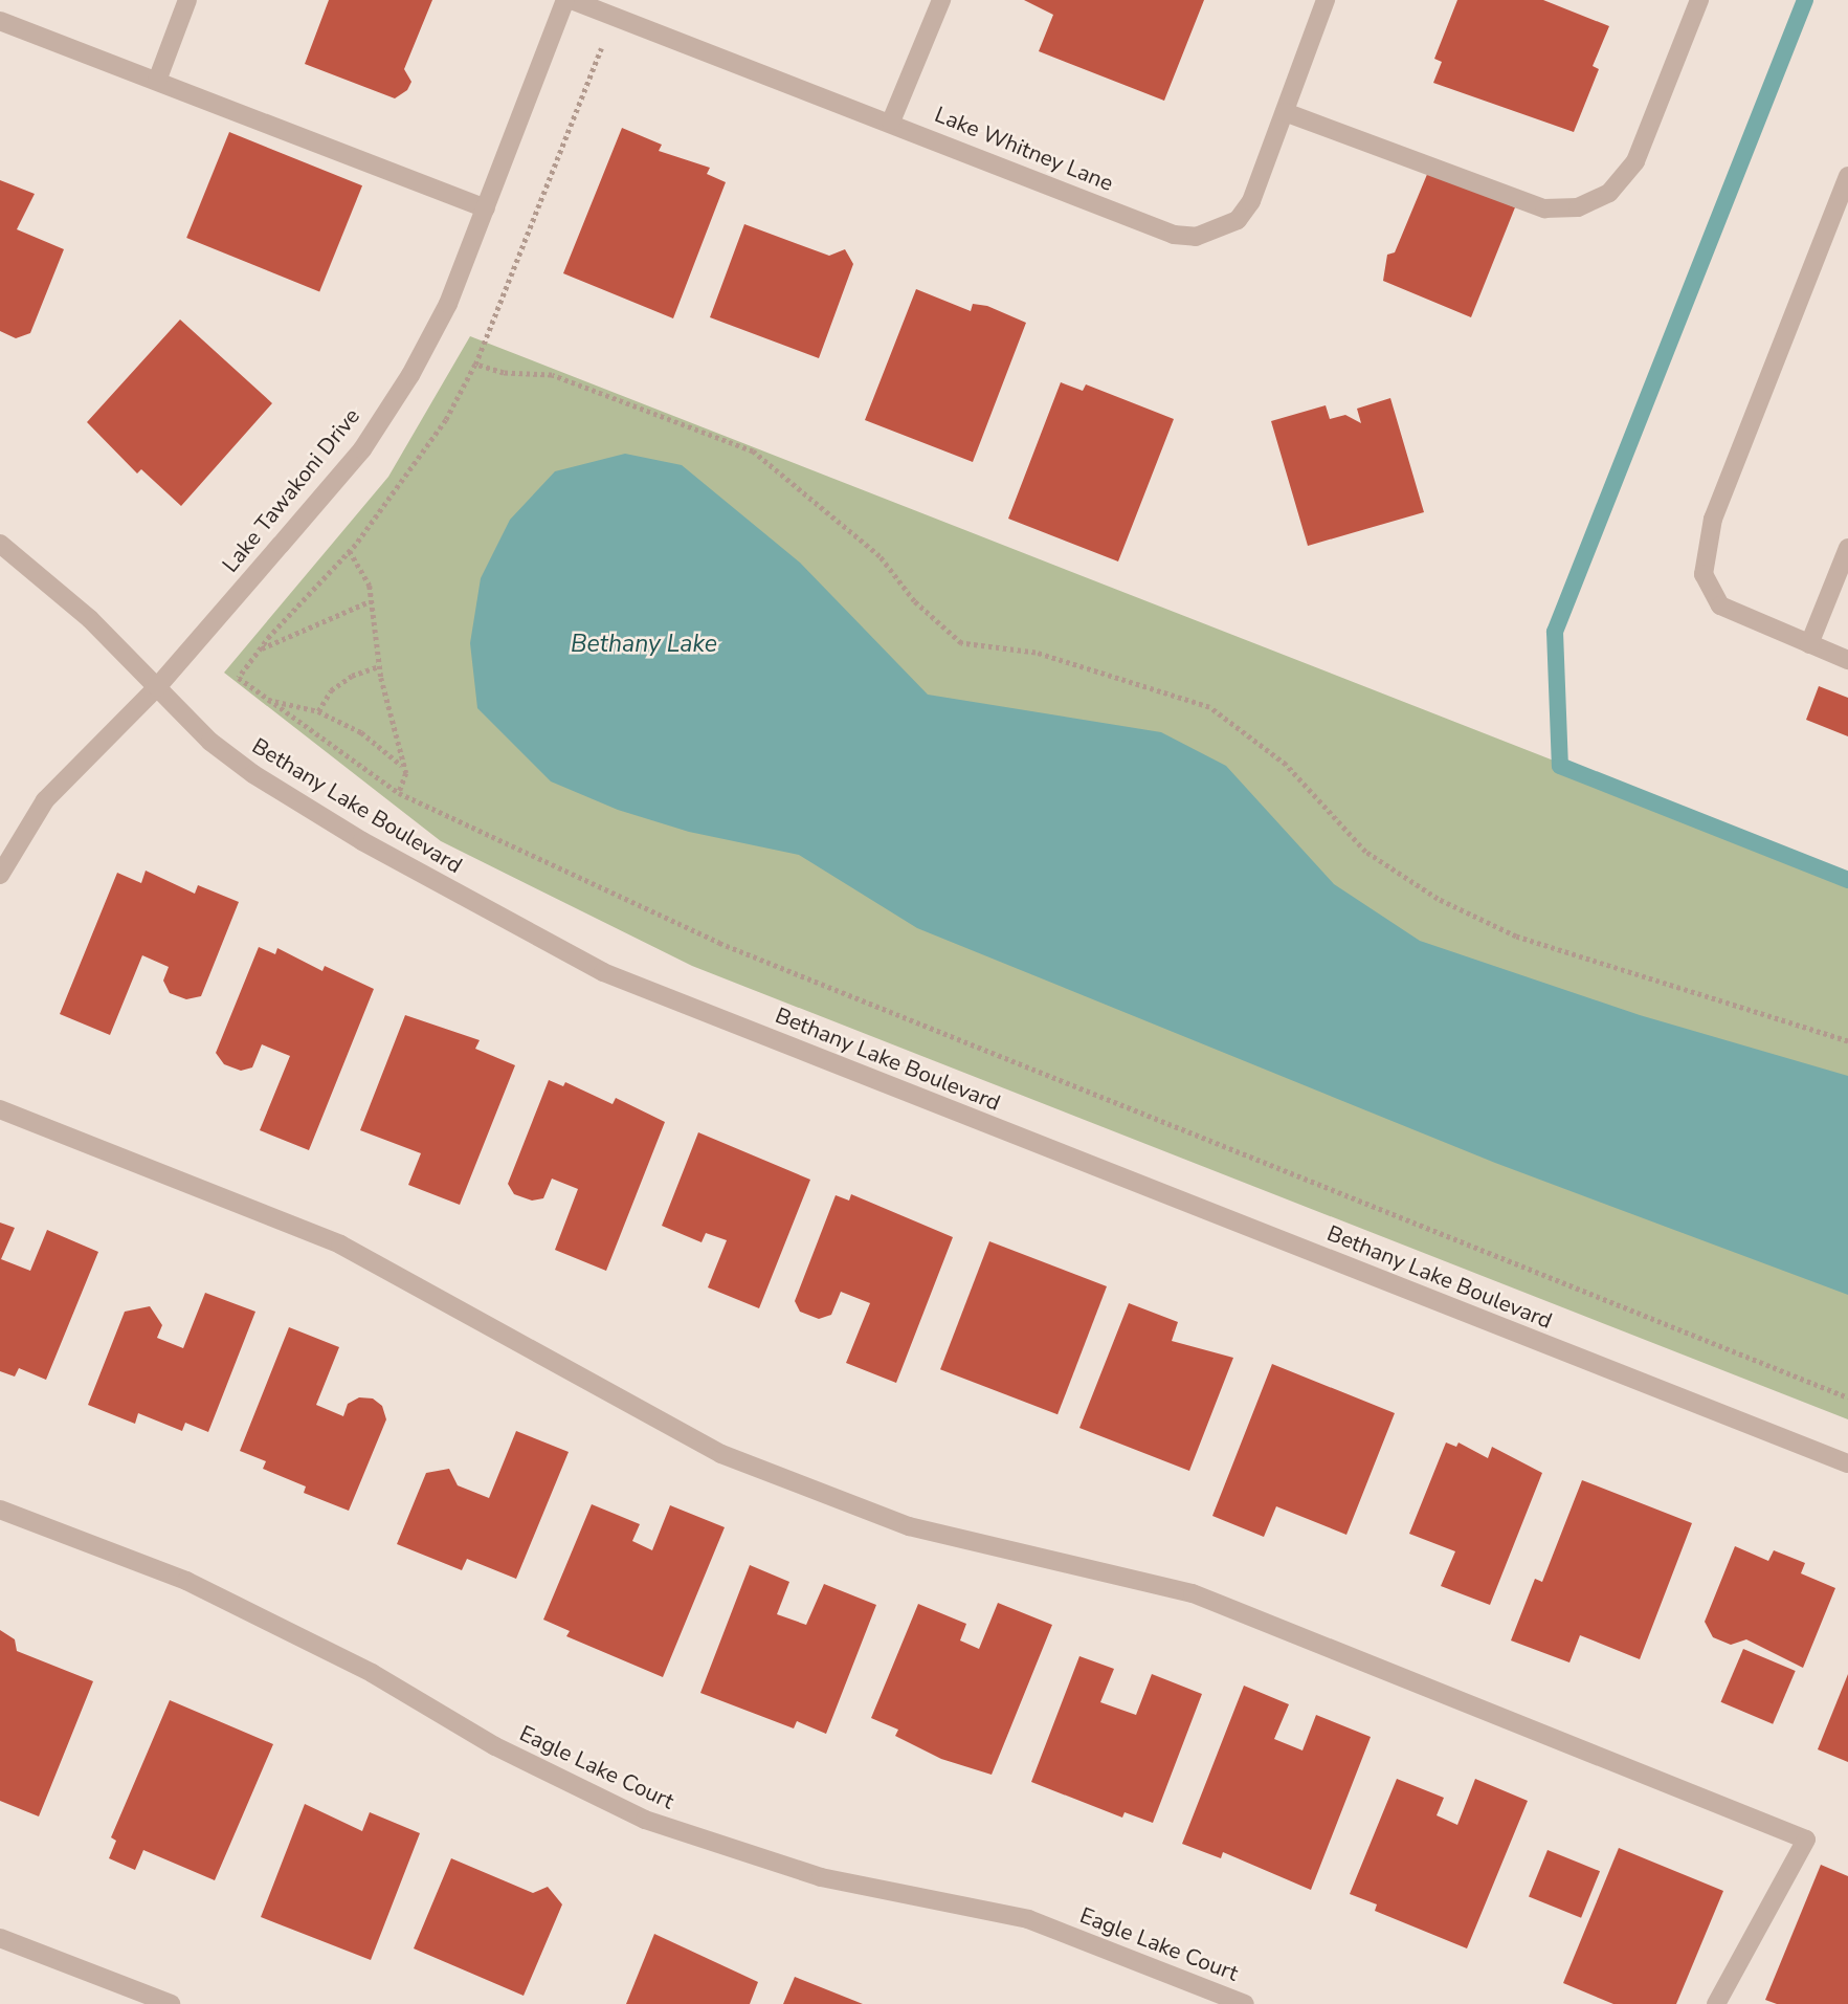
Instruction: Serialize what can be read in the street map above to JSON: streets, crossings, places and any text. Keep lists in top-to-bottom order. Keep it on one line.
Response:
{"streets":{"street":["Lake Whitney Lane","Lake Tawakoni Drive","Bethany Lake Boulevard","Eagle Lake Court"]},"crossings":[["Lake Tawakoni Drive","Bethany Lake Boulevard"]],"water":["Bethany Lake"]}
